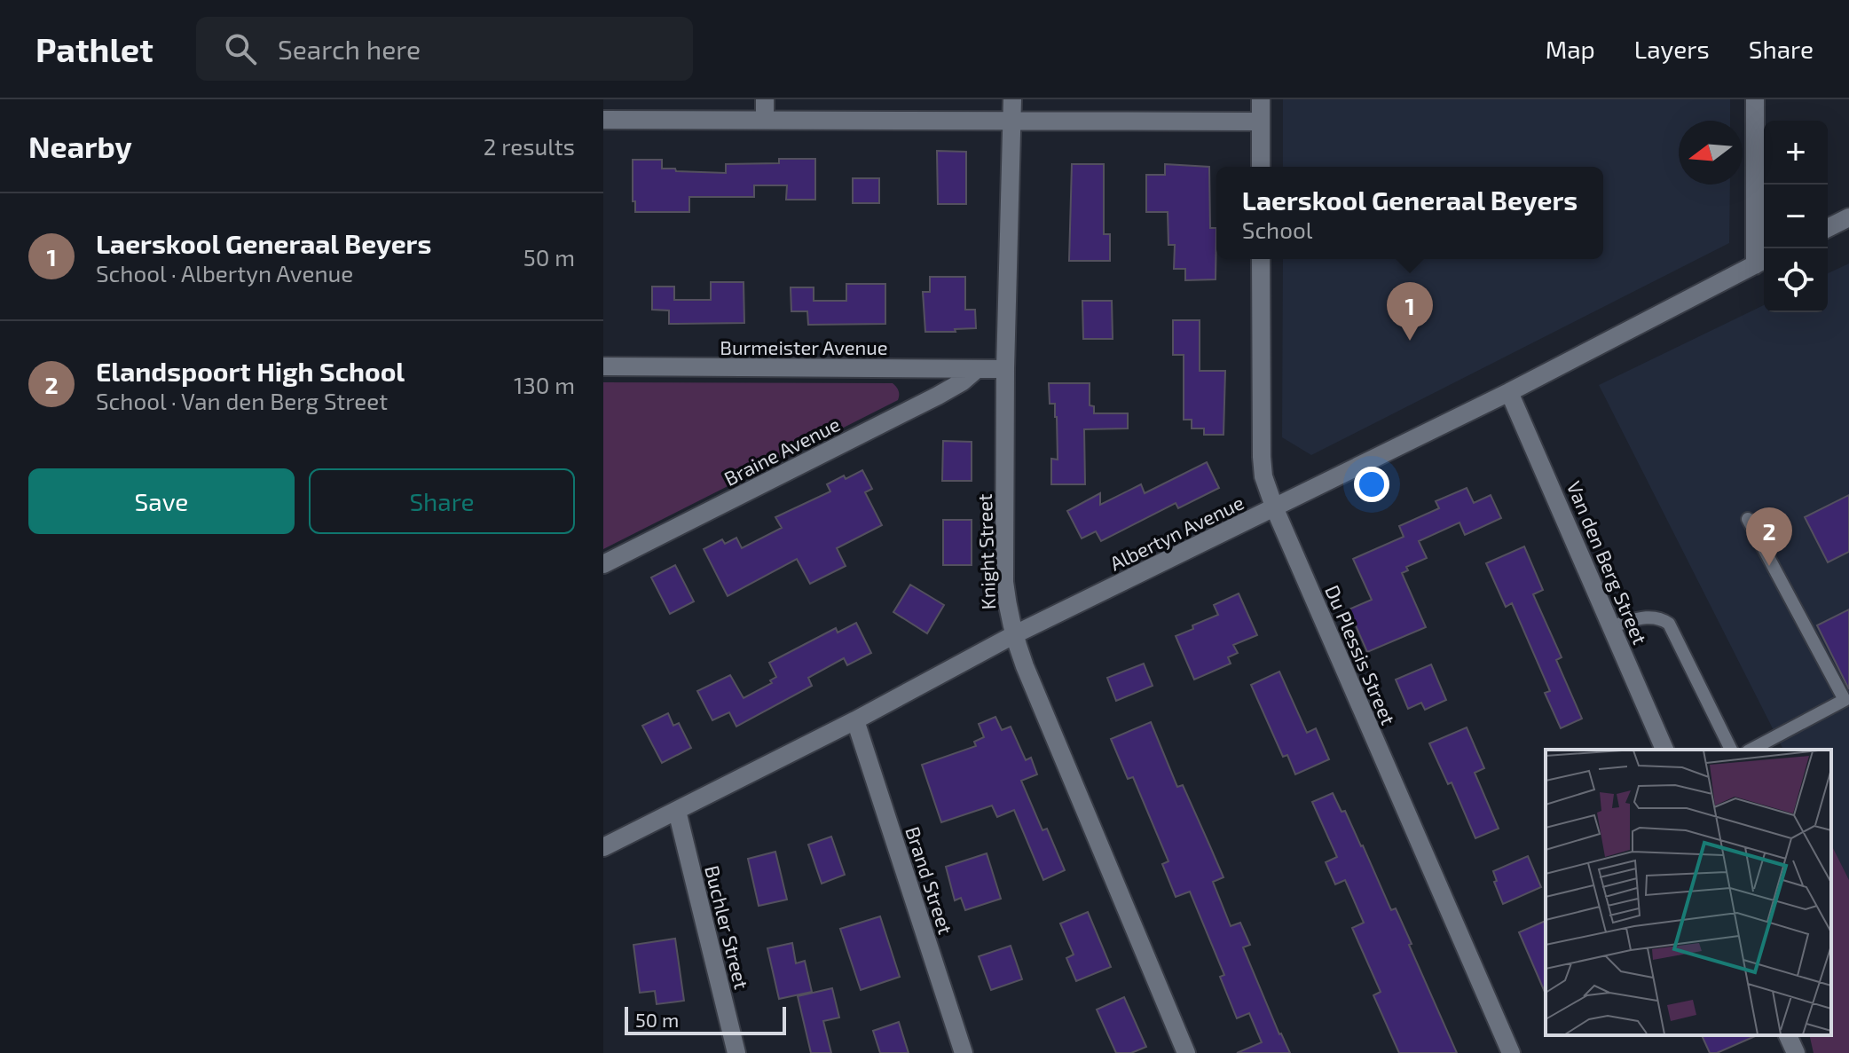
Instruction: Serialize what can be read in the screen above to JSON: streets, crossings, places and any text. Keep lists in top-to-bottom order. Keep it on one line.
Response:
{"streets":{"street":["Burmeister Avenue","Braine Avenue","Albertyn Avenue","Knight Street","Van den Berg Street","Du Plessis Street","Brand Street","Buchler Street"]},"crossings":[["Burmeister Avenue","Braine Avenue"],["Burmeister Avenue","Knight Street"],["Albertyn Avenue","Knight Street"],["Albertyn Avenue","Van den Berg Street"],["Albertyn Avenue","Du Plessis Street"],["Albertyn Avenue","Brand Street"],["Albertyn Avenue","Buchler Street"]],"scale_bar":"50 m","north":"left","page":{"header":"Pathlet","search":"Search here","nav":["Map","Layers","Share"],"heading":["Nearby","2 results"],"map_buttons":["+","−"],"popup":["Laerskool Generaal Beyers","School"],"list":[{"mark":"1","name":"Laerskool Generaal Beyers","note":"School · Albertyn Avenue","value":"50 m"},{"mark":"2","name":"Elandspoort High School","note":"School · Van den Berg Street","value":"130 m"}],"pins":["1","2"],"buttons":["Save","Share"],"scale":"50 m"}}
